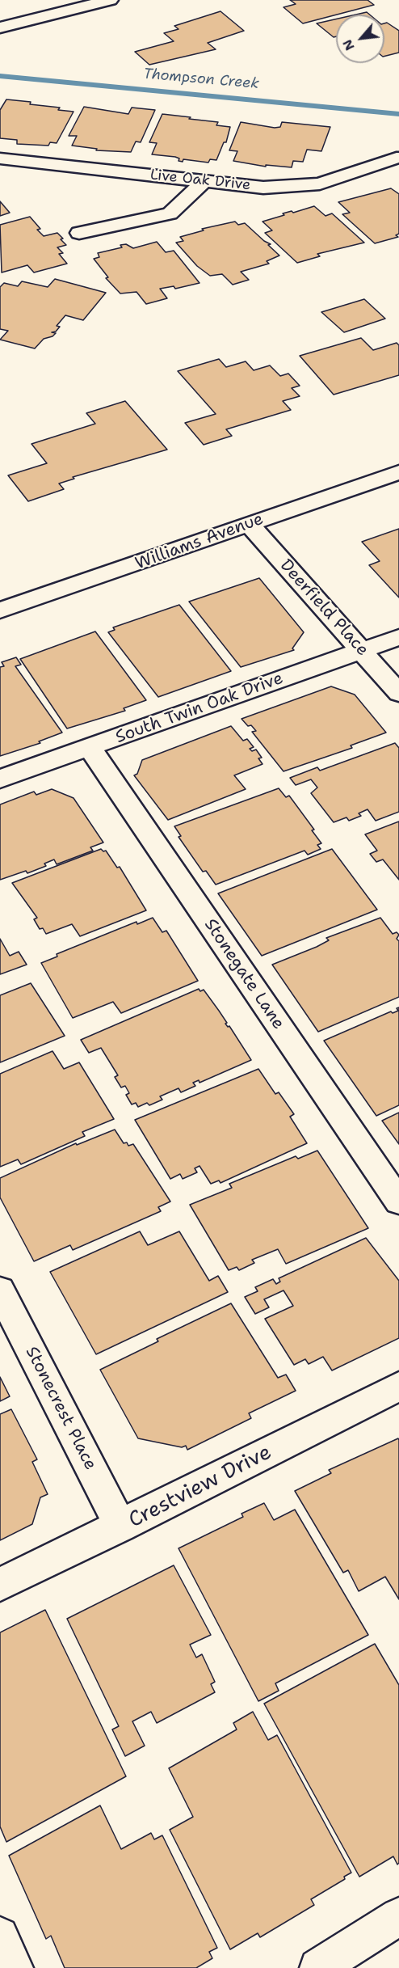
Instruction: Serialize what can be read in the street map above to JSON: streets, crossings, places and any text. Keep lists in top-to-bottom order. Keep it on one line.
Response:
{"streets":{"street":["Live Oak Drive","Williams Avenue","Deerfield Place","South Twin Oak Drive","Stonegate Lane","Stonecrest Place","Crestview Drive"]},"crossings":[["Williams Avenue","Deerfield Place"],["Deerfield Place","South Twin Oak Drive"],["South Twin Oak Drive","Stonegate Lane"],["Stonecrest Place","Crestview Drive"]],"water":["Thompson Creek"],"north":"bottom left"}
